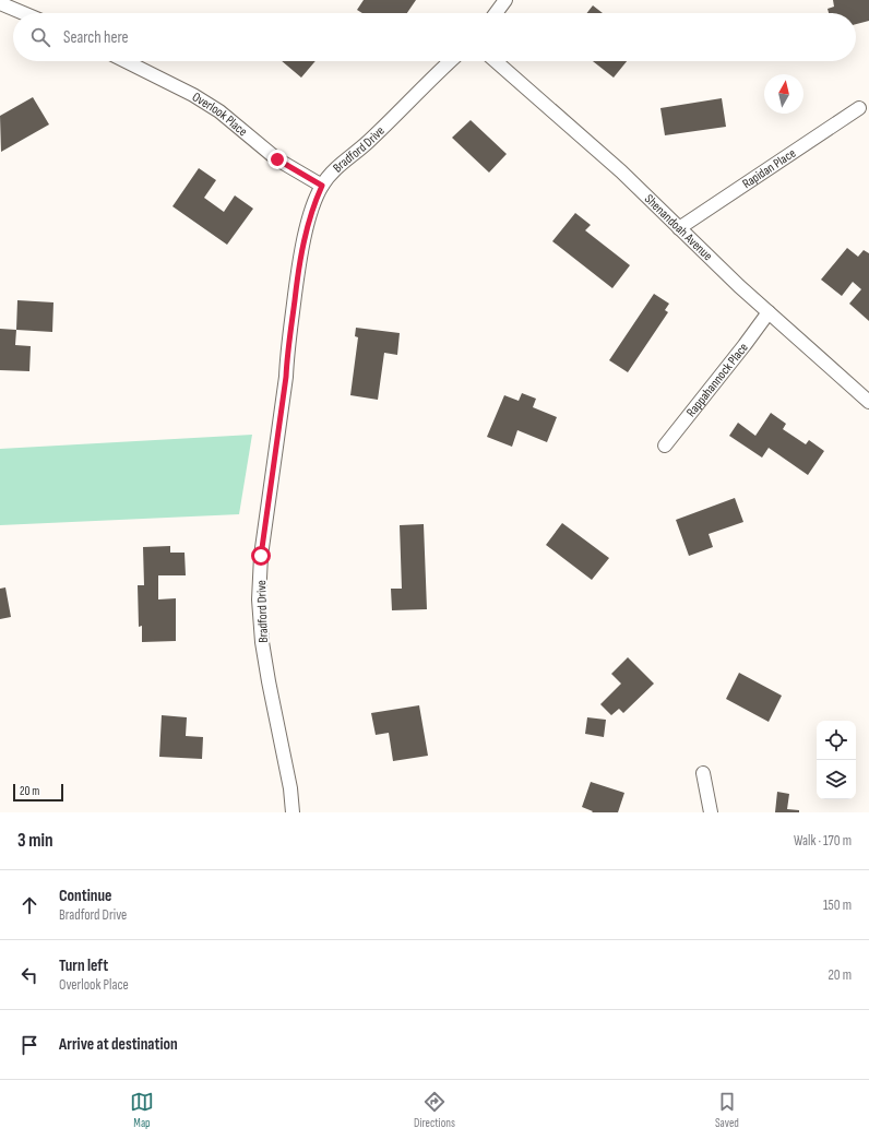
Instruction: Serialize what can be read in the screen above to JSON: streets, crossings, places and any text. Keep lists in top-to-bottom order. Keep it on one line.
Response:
{"streets":{"street":["Overlook Place","Bradford Drive","Rapidan Place","Shenandoah Avenue","Rappahannock Place"]},"crossings":[["Overlook Place","Bradford Drive"],["Rapidan Place","Shenandoah Avenue"],["Shenandoah Avenue","Rappahannock Place"]],"scale_bar":"20 m","north":"top","page":{"search":"Search here","scale":"20 m","heading":["3 min","Walk · 170 m"],"list":[["Continue","Bradford Drive","150 m"],["Turn left","Overlook Place","20 m"],"Arrive at destination"],"nav":["Map","Directions","Saved"]}}
